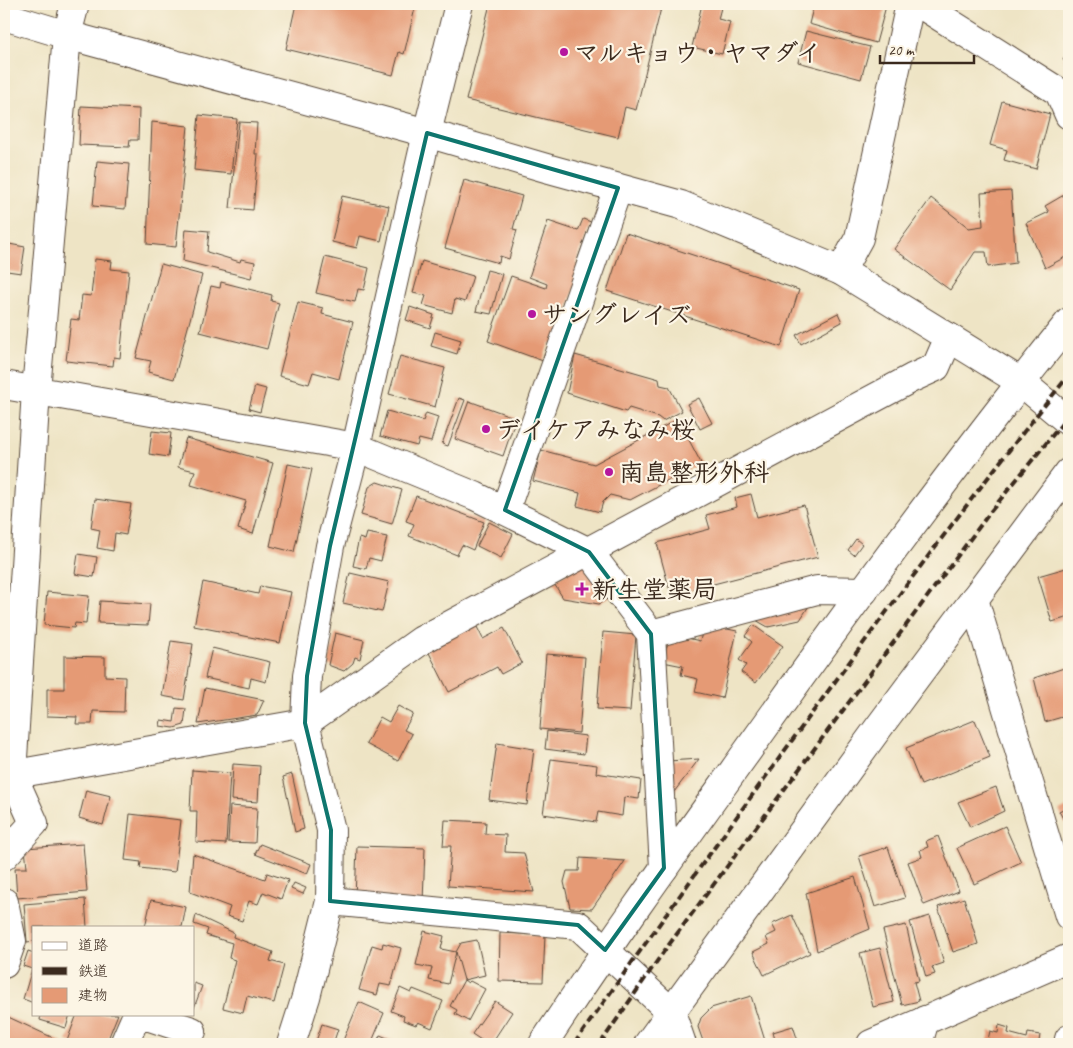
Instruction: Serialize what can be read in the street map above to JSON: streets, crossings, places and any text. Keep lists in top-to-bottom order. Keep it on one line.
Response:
{"places":{"other":["マルキョウ・ヤマダイ","サングレイズ","デイケアみなみ桜","南島整形外科"],"health":["新生堂薬局"]},"legend":["道路","鉄道","建物"],"scale_bar":"20 m"}
